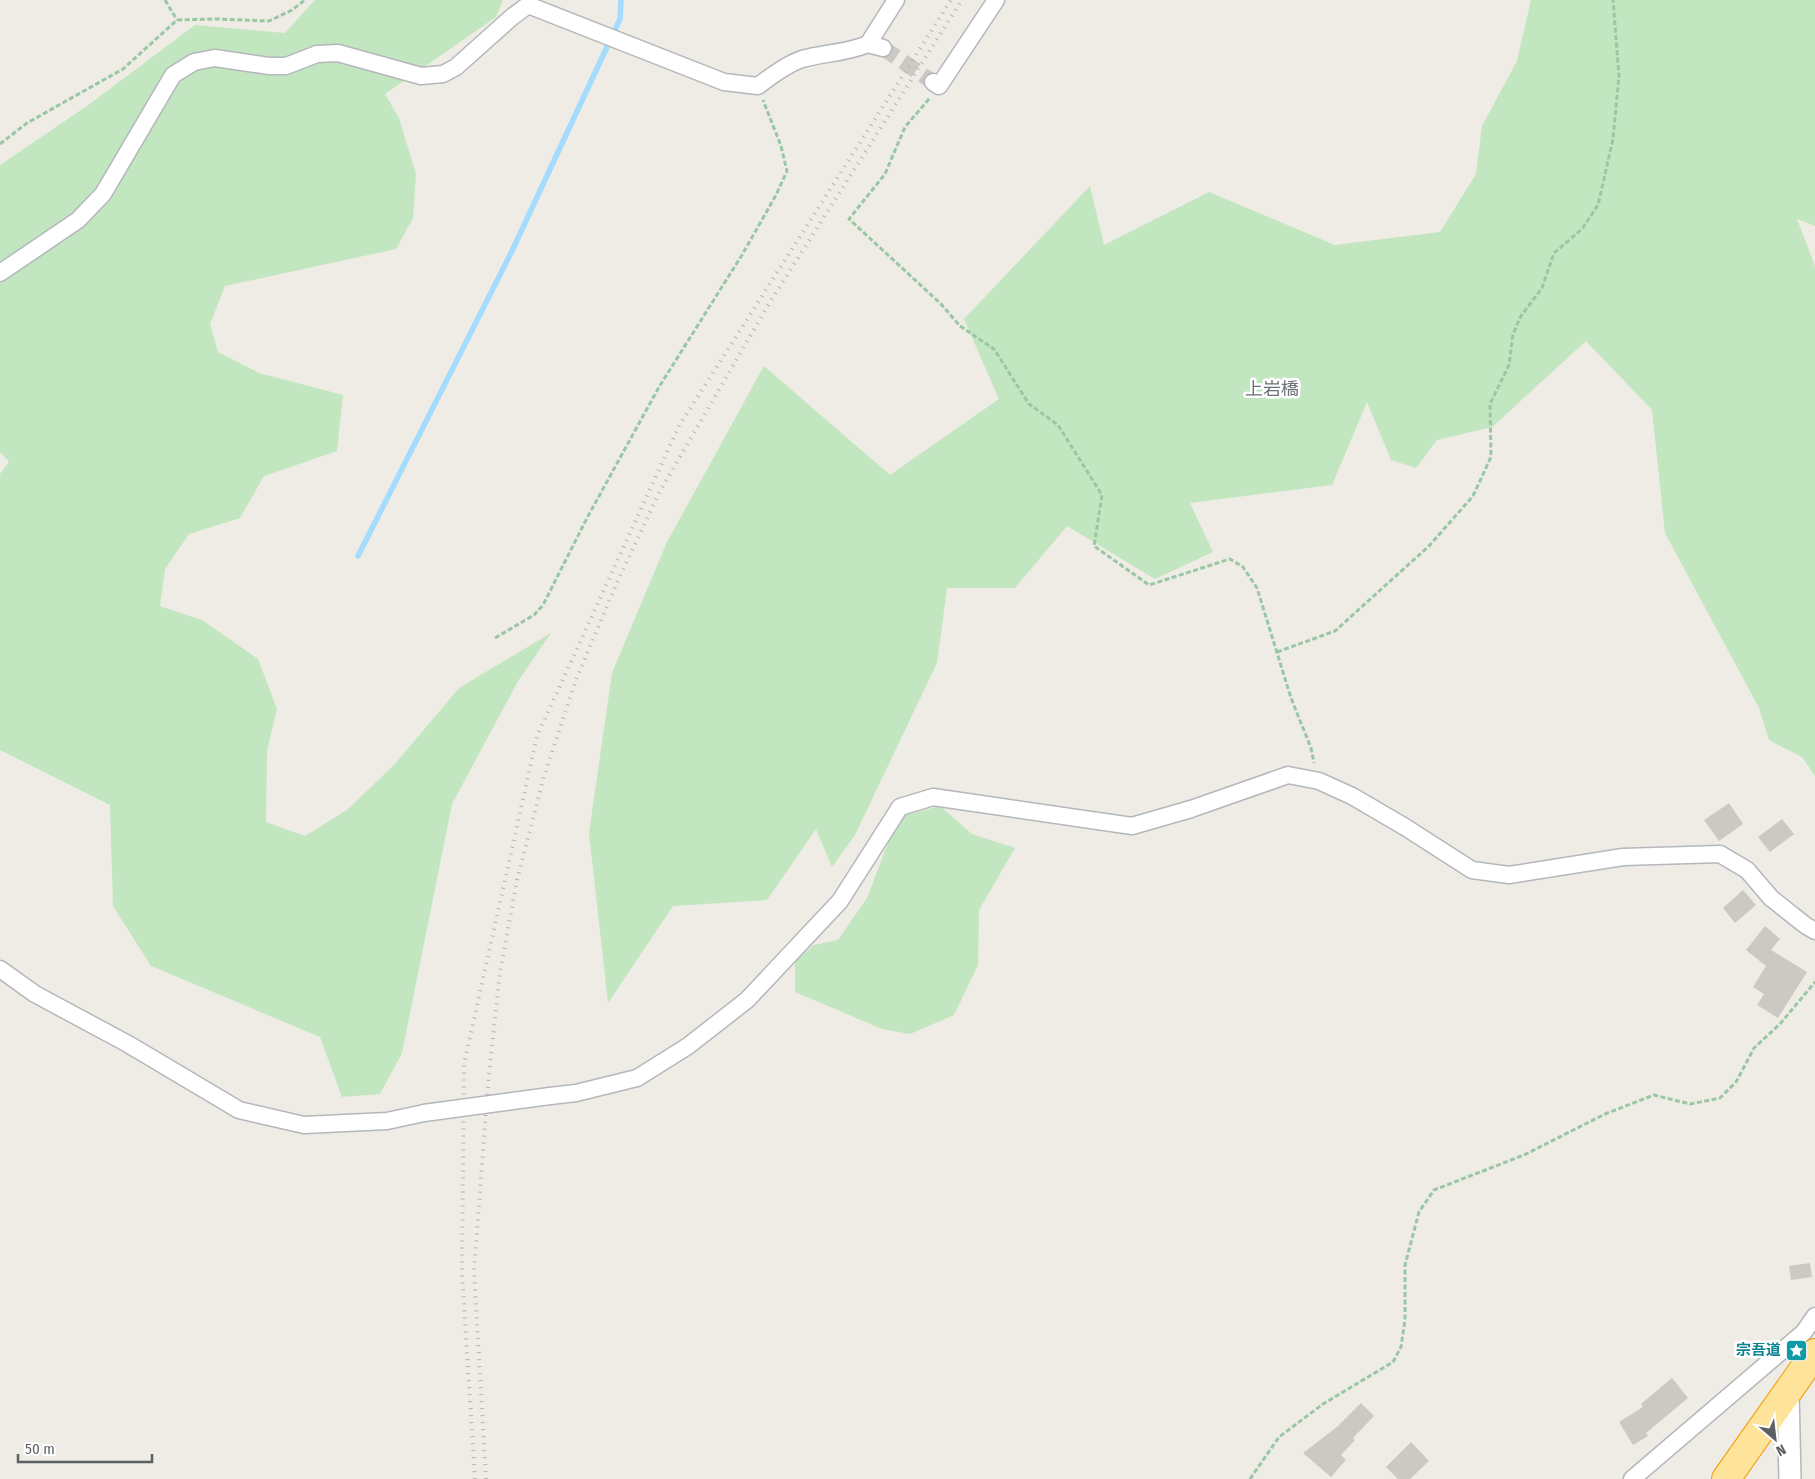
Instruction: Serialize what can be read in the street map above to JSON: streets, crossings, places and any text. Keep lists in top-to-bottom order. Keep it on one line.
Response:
{"districts":["上岩橋"],"places":{"place":["宗吾道"]},"scale_bar":"50 m","north":"bottom right"}
